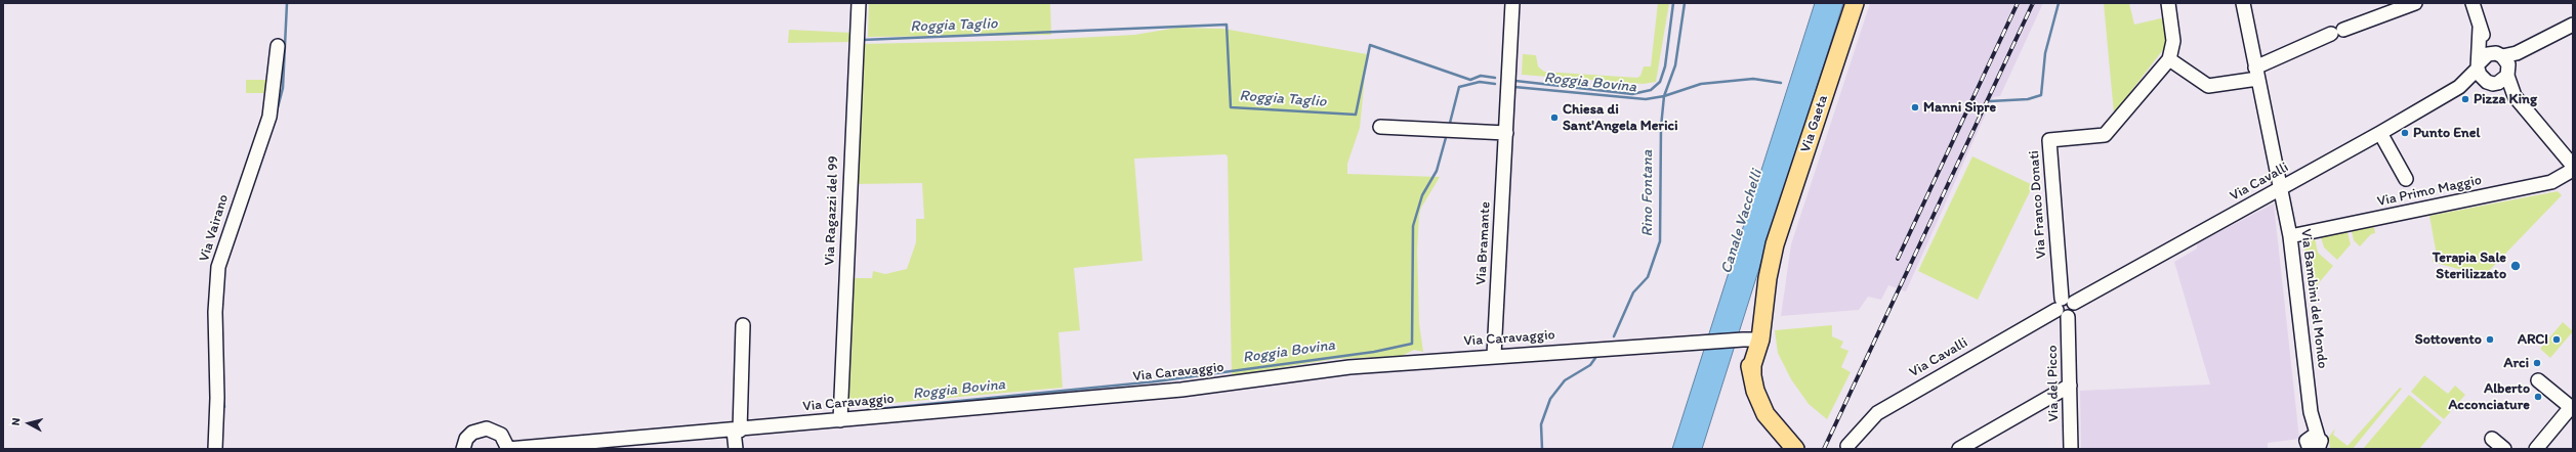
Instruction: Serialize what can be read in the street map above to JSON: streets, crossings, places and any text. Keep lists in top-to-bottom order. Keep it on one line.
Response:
{"streets":{"main road":["Via Gaeta"],"street":["Via Cavalli","Via Primo Maggio","Via Franco Donati","Via Ragazzi del 99","Via Vairano","Via Bramante","Via Bambini del Mondo","Via Caravaggio","Via del Picco"]},"crossings":[["Via Gaeta","Via Caravaggio"],["Via Cavalli","Via Franco Donati"],["Via Cavalli","Via Bambini del Mondo"],["Via Cavalli","Via del Picco"],["Via Primo Maggio","Via Bambini del Mondo"],["Via Franco Donati","Via del Picco"],["Via Ragazzi del 99","Via Caravaggio"],["Via Bramante","Via Caravaggio"]],"water":["Roggia Taglio","Roggia Bovina","Rino Fontana","Canale Vacchelli"],"places":["Pizza King","Manni Sipre","Chiesa di Sant'Angela Merici","Punto Enel","Terapia Sale Sterilizzato","Sottovento","ARCI","Arci","Alberto Acconciature"],"north":"left"}
